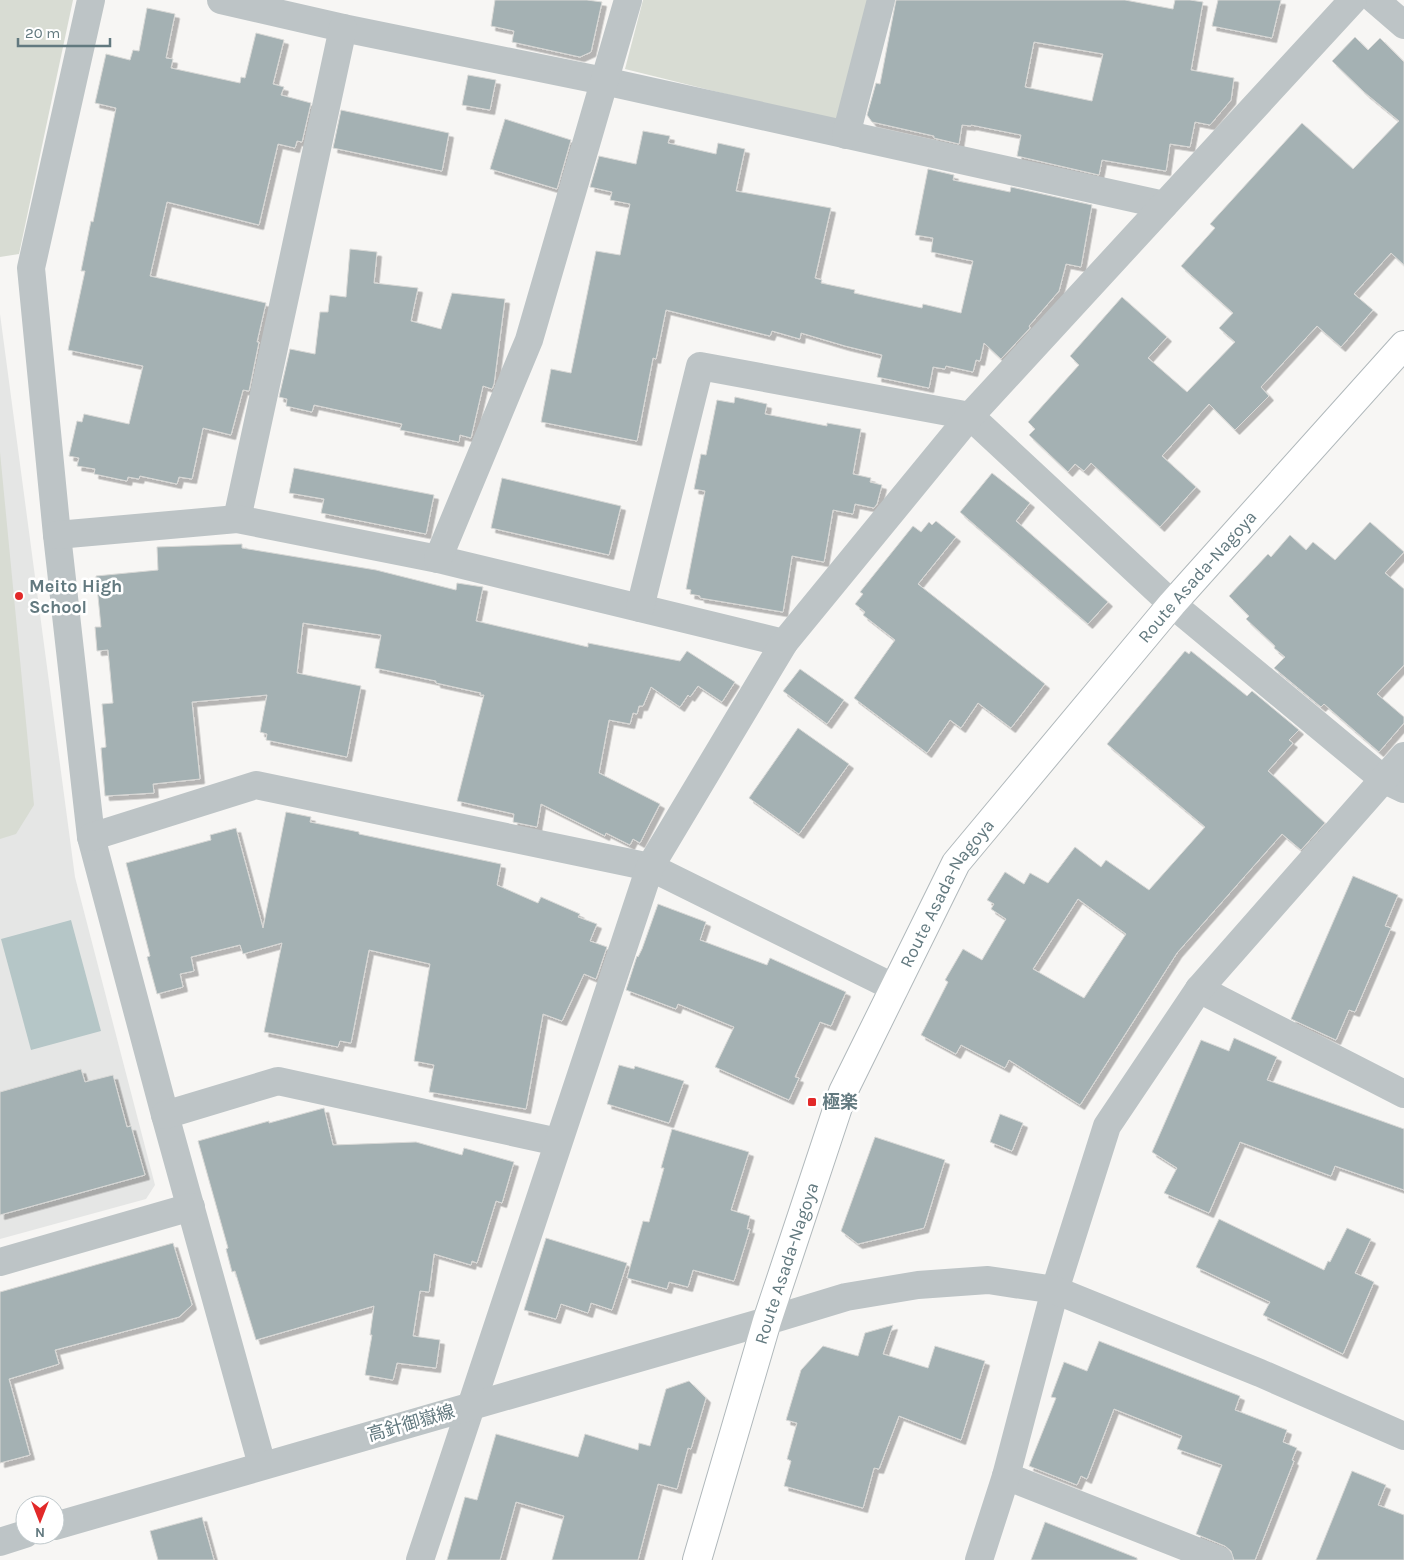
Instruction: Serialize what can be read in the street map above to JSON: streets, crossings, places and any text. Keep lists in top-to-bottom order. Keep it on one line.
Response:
{"streets":{"main road":["Route Asada-Nagoya"],"street":["高針御嶽線"]},"crossings":[["Route Asada-Nagoya","高針御嶽線"]],"places":{"other":["Meito High School"],"transit":["極楽"]},"scale_bar":"20 m","north":"bottom"}
